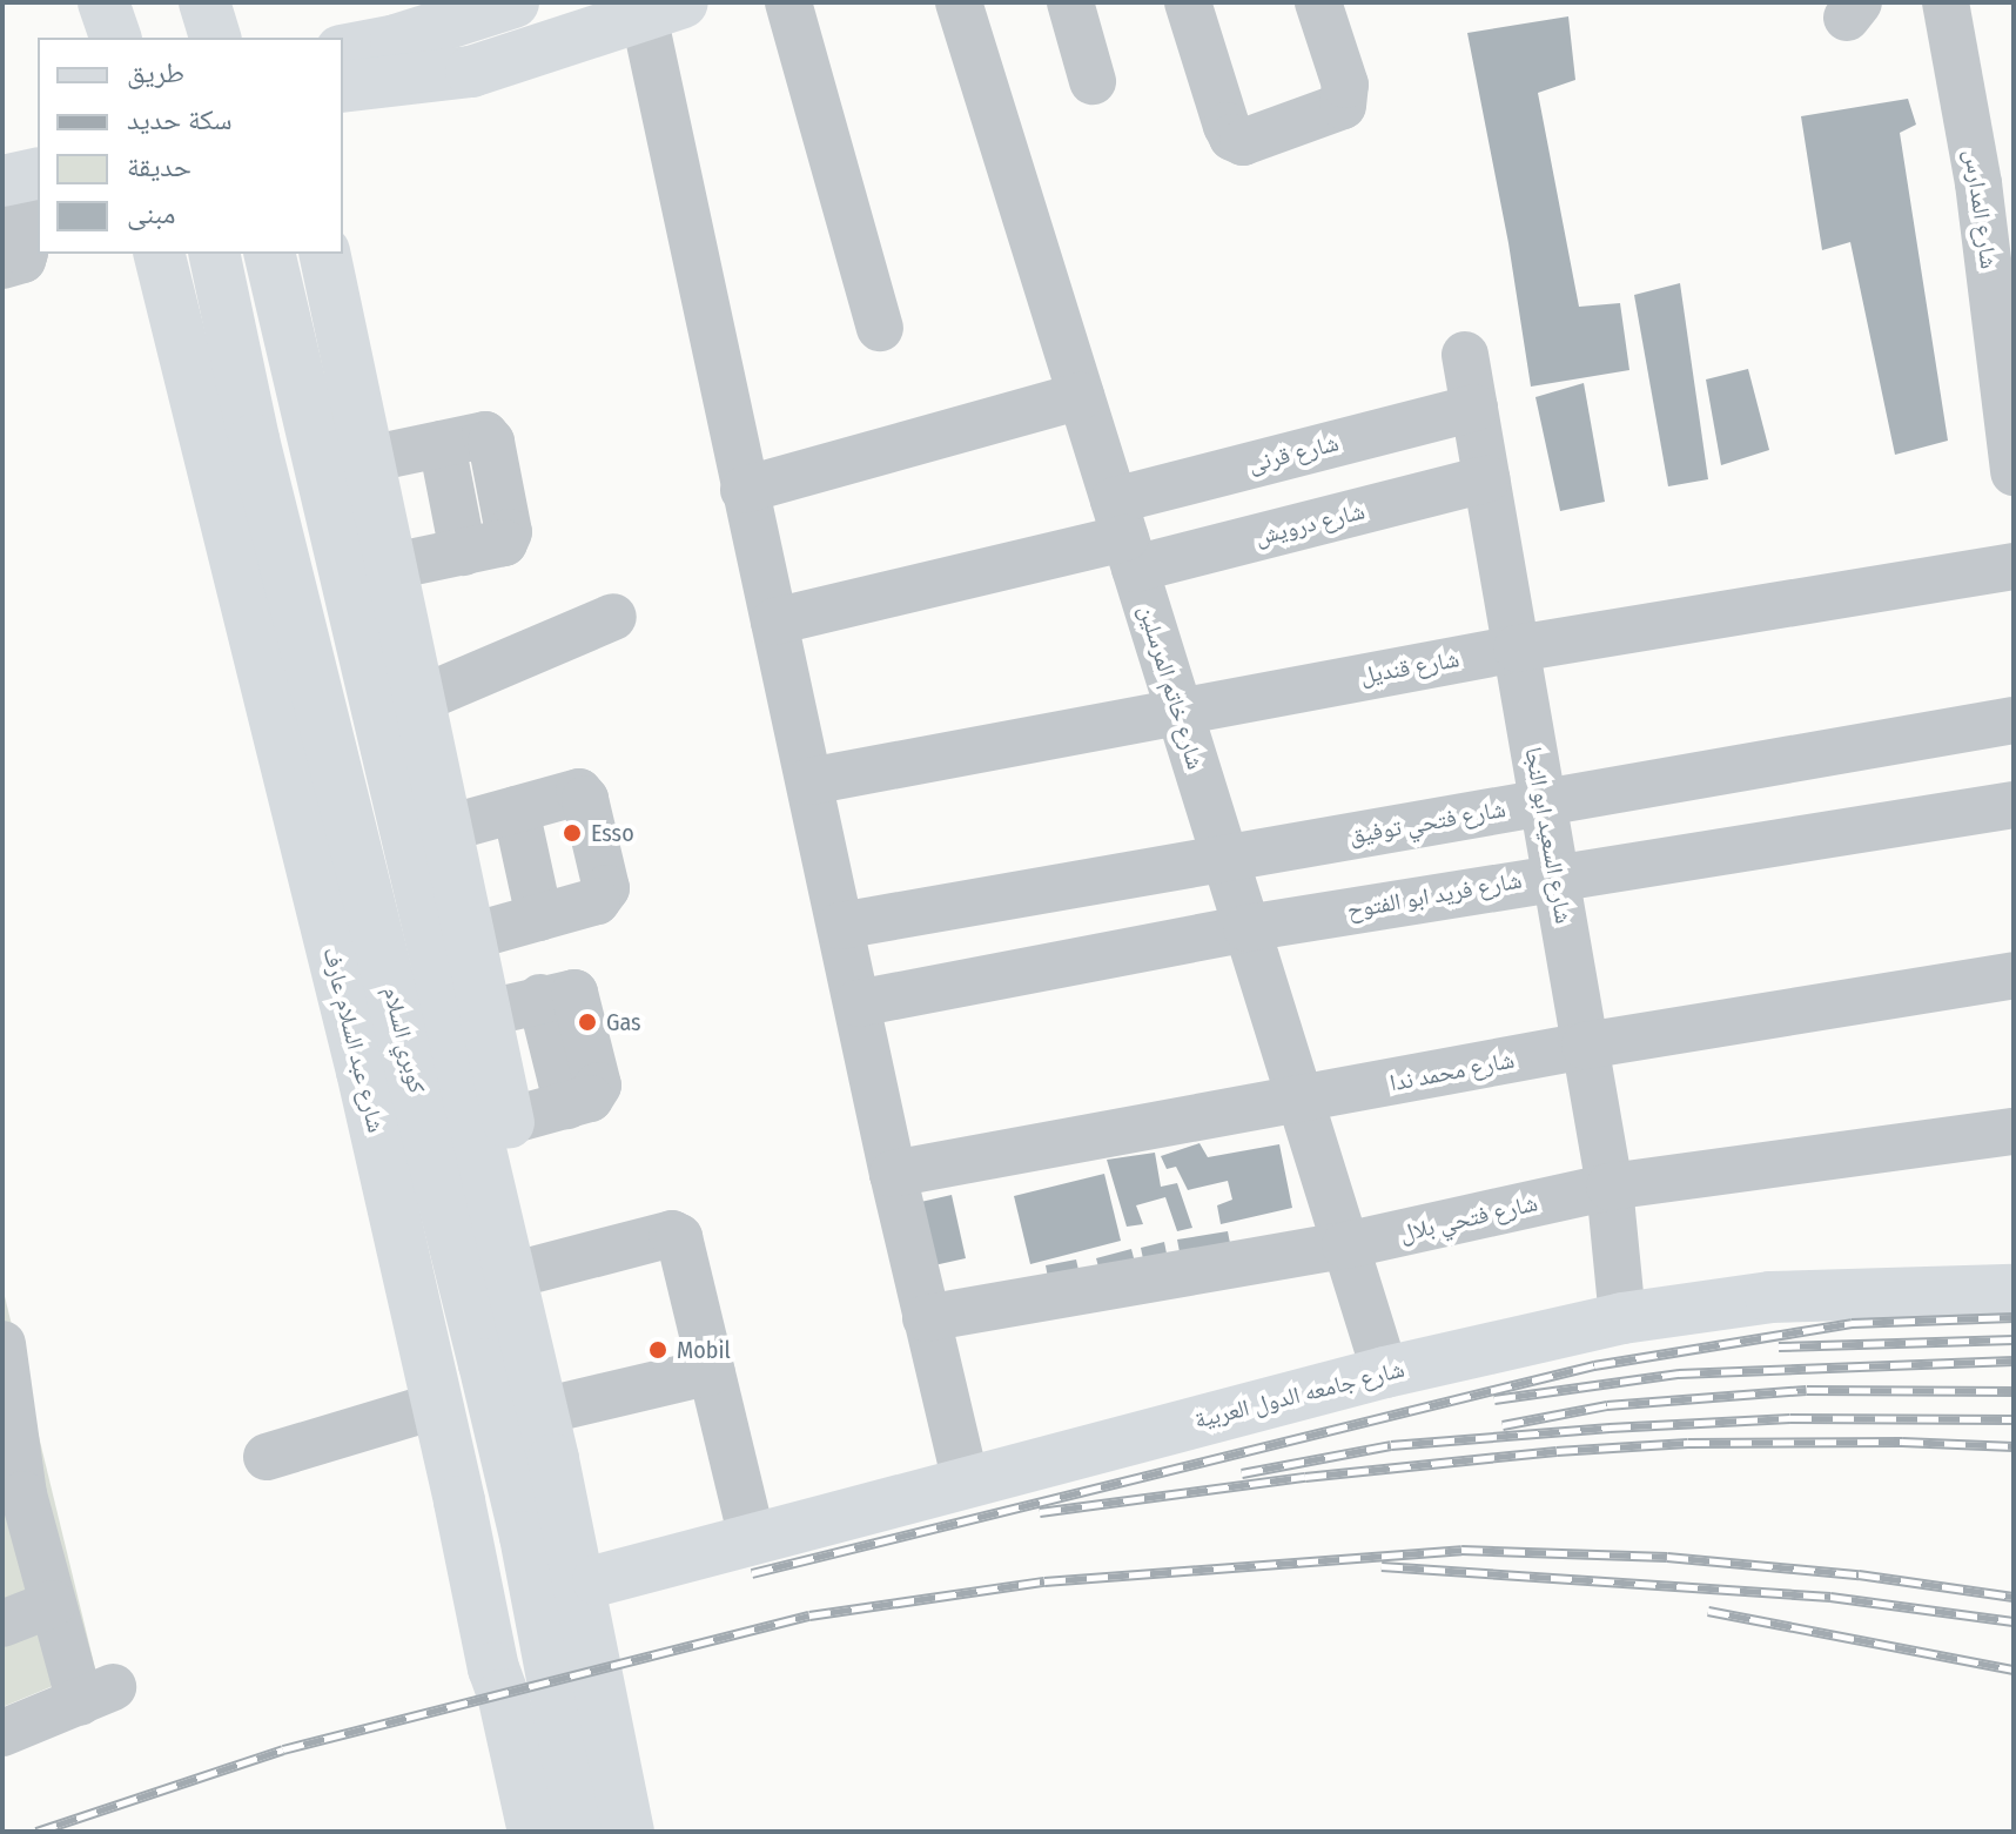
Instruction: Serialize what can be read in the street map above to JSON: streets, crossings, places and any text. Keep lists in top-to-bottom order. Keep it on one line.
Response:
{"streets":{"main road":["شارع عبد السلام عارف","كوبري السلام","شارع جامعه الدول العربية"],"street":["شارع المدارس","شارع قرنى","شارع درويش","شارع قنديل","شارع خاتم المرسلين","شارع فتحي توفيق","شارع السعيد ابو النجا","شارع فريد ابو الفتوح","شارع محمد ندا","شارع فتحي بلال"]},"crossings":[["شارع قرنى","شارع درويش"],["شارع قرنى","شارع خاتم المرسلين"],["شارع قرنى","شارع السعيد ابو النجا"],["شارع درويش","شارع خاتم المرسلين"],["شارع درويش","شارع السعيد ابو النجا"],["شارع قنديل","شارع خاتم المرسلين"],["شارع قنديل","شارع السعيد ابو النجا"],["شارع خاتم المرسلين","شارع فتحي توفيق"],["شارع خاتم المرسلين","شارع فريد ابو الفتوح"],["شارع خاتم المرسلين","شارع محمد ندا"],["شارع خاتم المرسلين","شارع فتحي بلال"],["شارع خاتم المرسلين","شارع جامعه الدول العربية"],["شارع فتحي توفيق","شارع السعيد ابو النجا"],["شارع السعيد ابو النجا","شارع فريد ابو الفتوح"],["شارع السعيد ابو النجا","شارع محمد ندا"],["شارع السعيد ابو النجا","شارع فتحي بلال"],["شارع السعيد ابو النجا","شارع جامعه الدول العربية"]],"places":["Esso","Gas","Mobil"],"legend":["طريق","سكة حديد","حديقة","مبنى"]}
